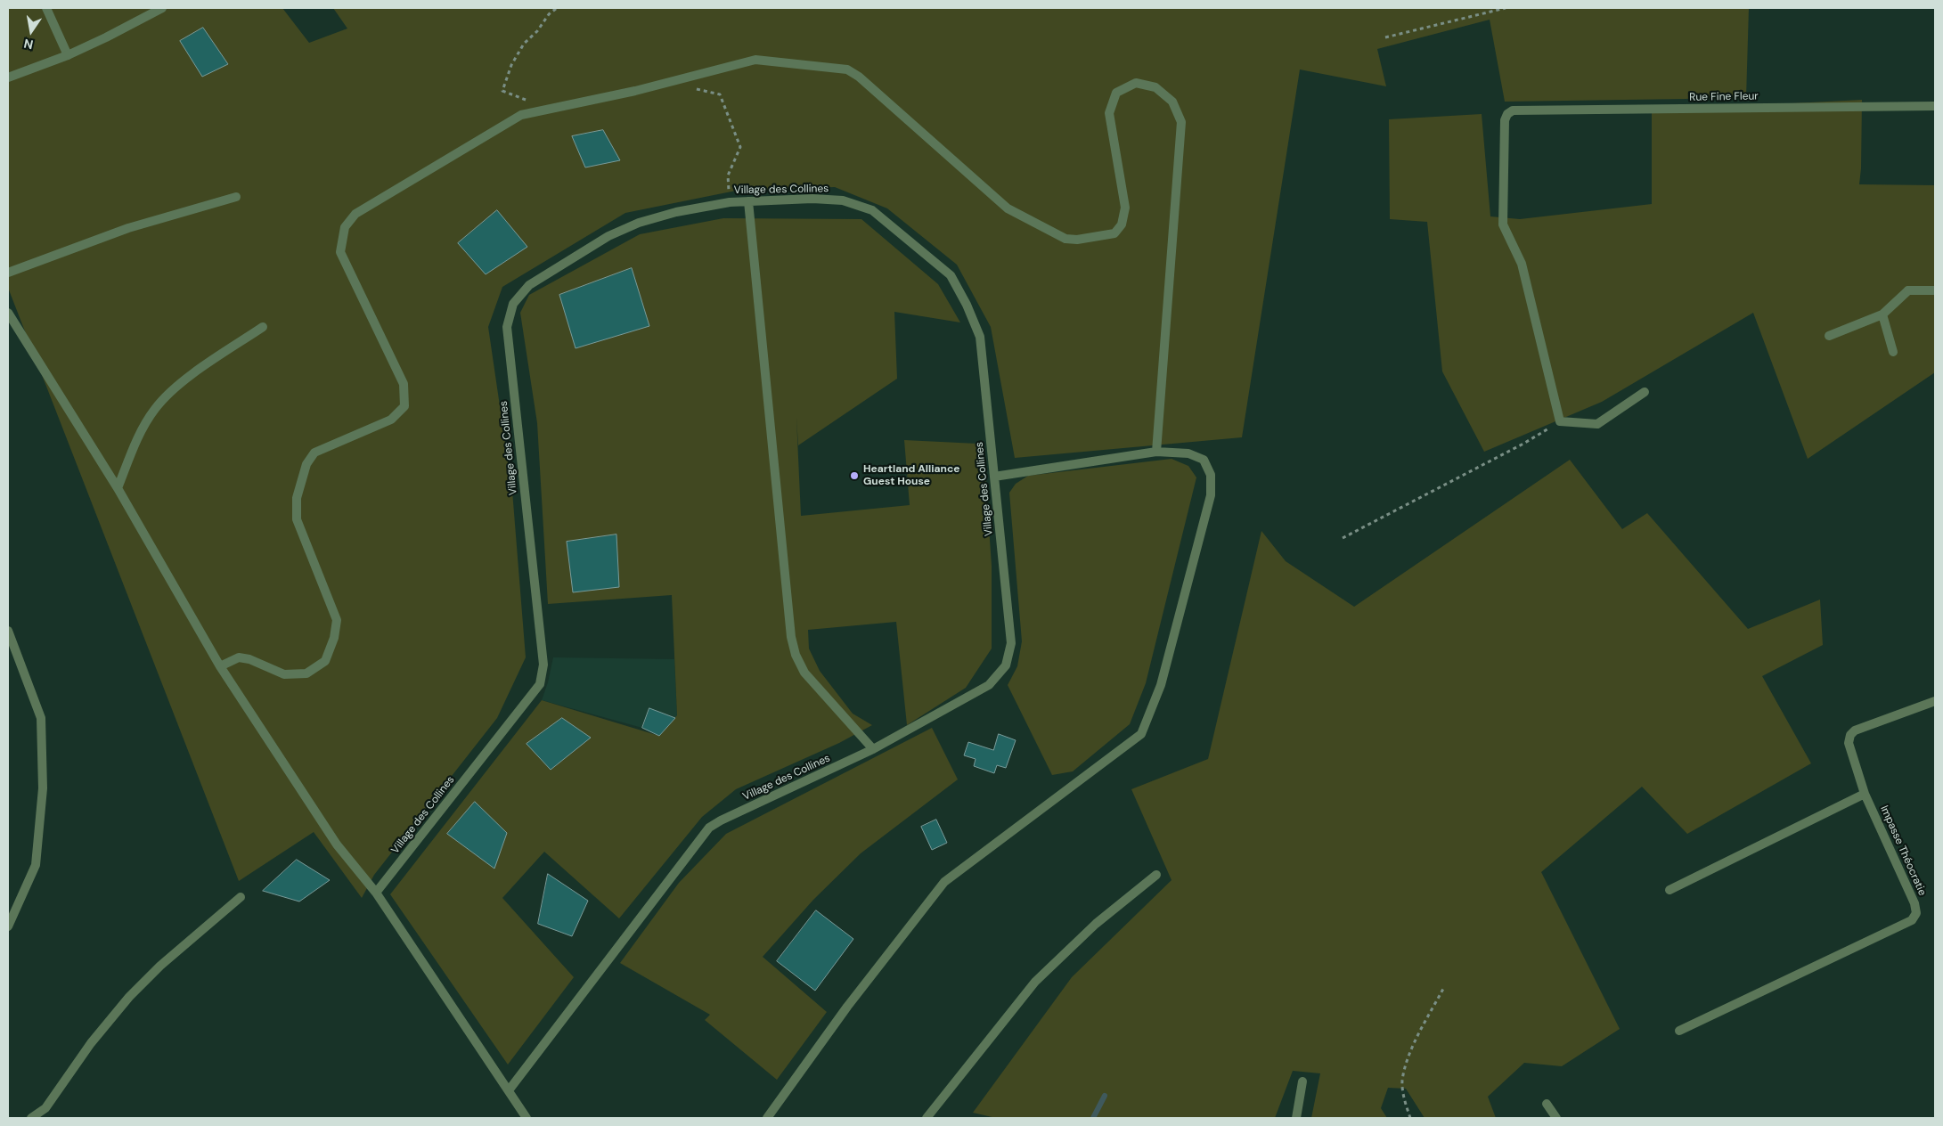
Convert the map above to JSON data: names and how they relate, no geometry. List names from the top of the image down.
{
  "streets": {
    "street": ["Rue Fine Fleur", "Village des Collines", "Impasse Théocratie"]
  },
  "places": ["Heartland Alliance Guest House"],
  "north": "bottom"
}
